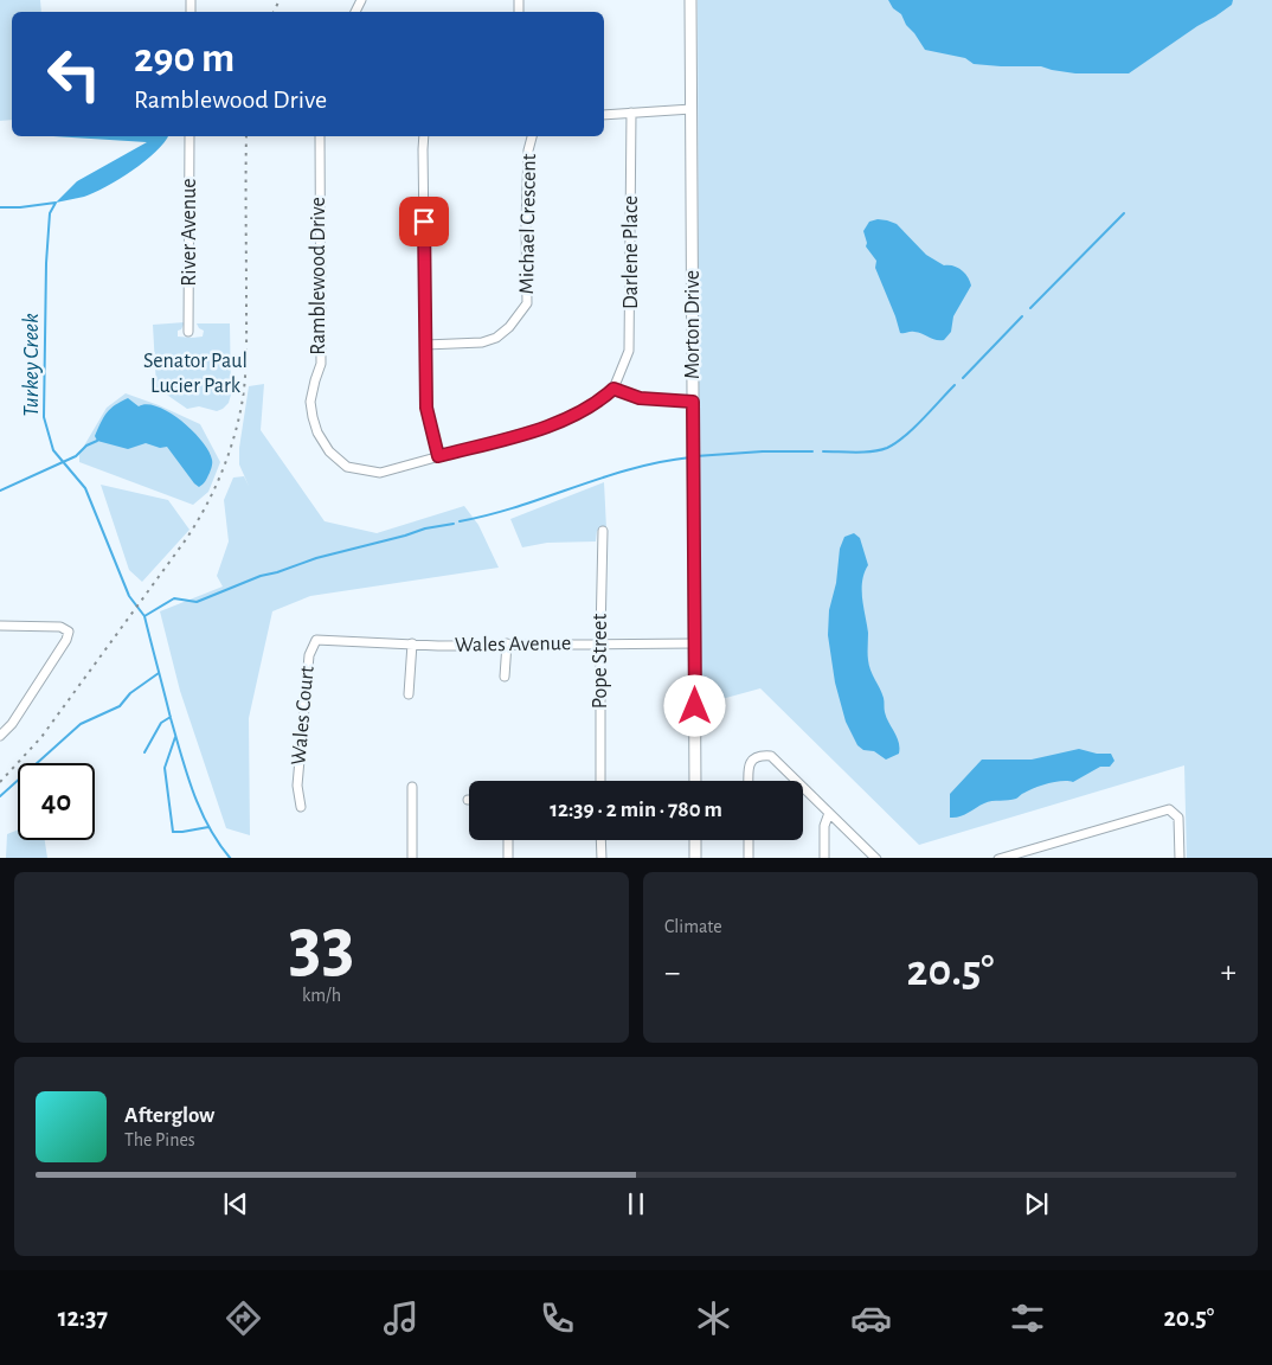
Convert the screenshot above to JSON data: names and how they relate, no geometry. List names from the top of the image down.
{
  "streets": {
    "street": [
      "Michael Crescent",
      "River Avenue",
      "Darlene Place",
      "Ramblewood Drive",
      "Morton Drive",
      "Wales Avenue",
      "Pope Street",
      "Wales Court"
    ]
  },
  "crossings": [
    ["Darlene Place", "Ramblewood Drive"],
    ["Morton Drive", "Wales Avenue"],
    ["Wales Avenue", "Pope Street"],
    ["Wales Avenue", "Wales Court"]
  ],
  "water": ["Turkey Creek"],
  "parks": ["Senator Paul Lucier Park"],
  "page": {
    "turn": ["290 m", "Ramblewood Drive"],
    "limit": "40",
    "trip": "12:39 · 2 min · 780 m",
    "tile": [
      ["33", "km/h"],
      "Climate"
    ],
    "heat": ["−", "20.5°", "+"],
    "song": ["Afterglow", "The Pines"],
    "tabs": ["12:37", "20.5°"]
  }
}
